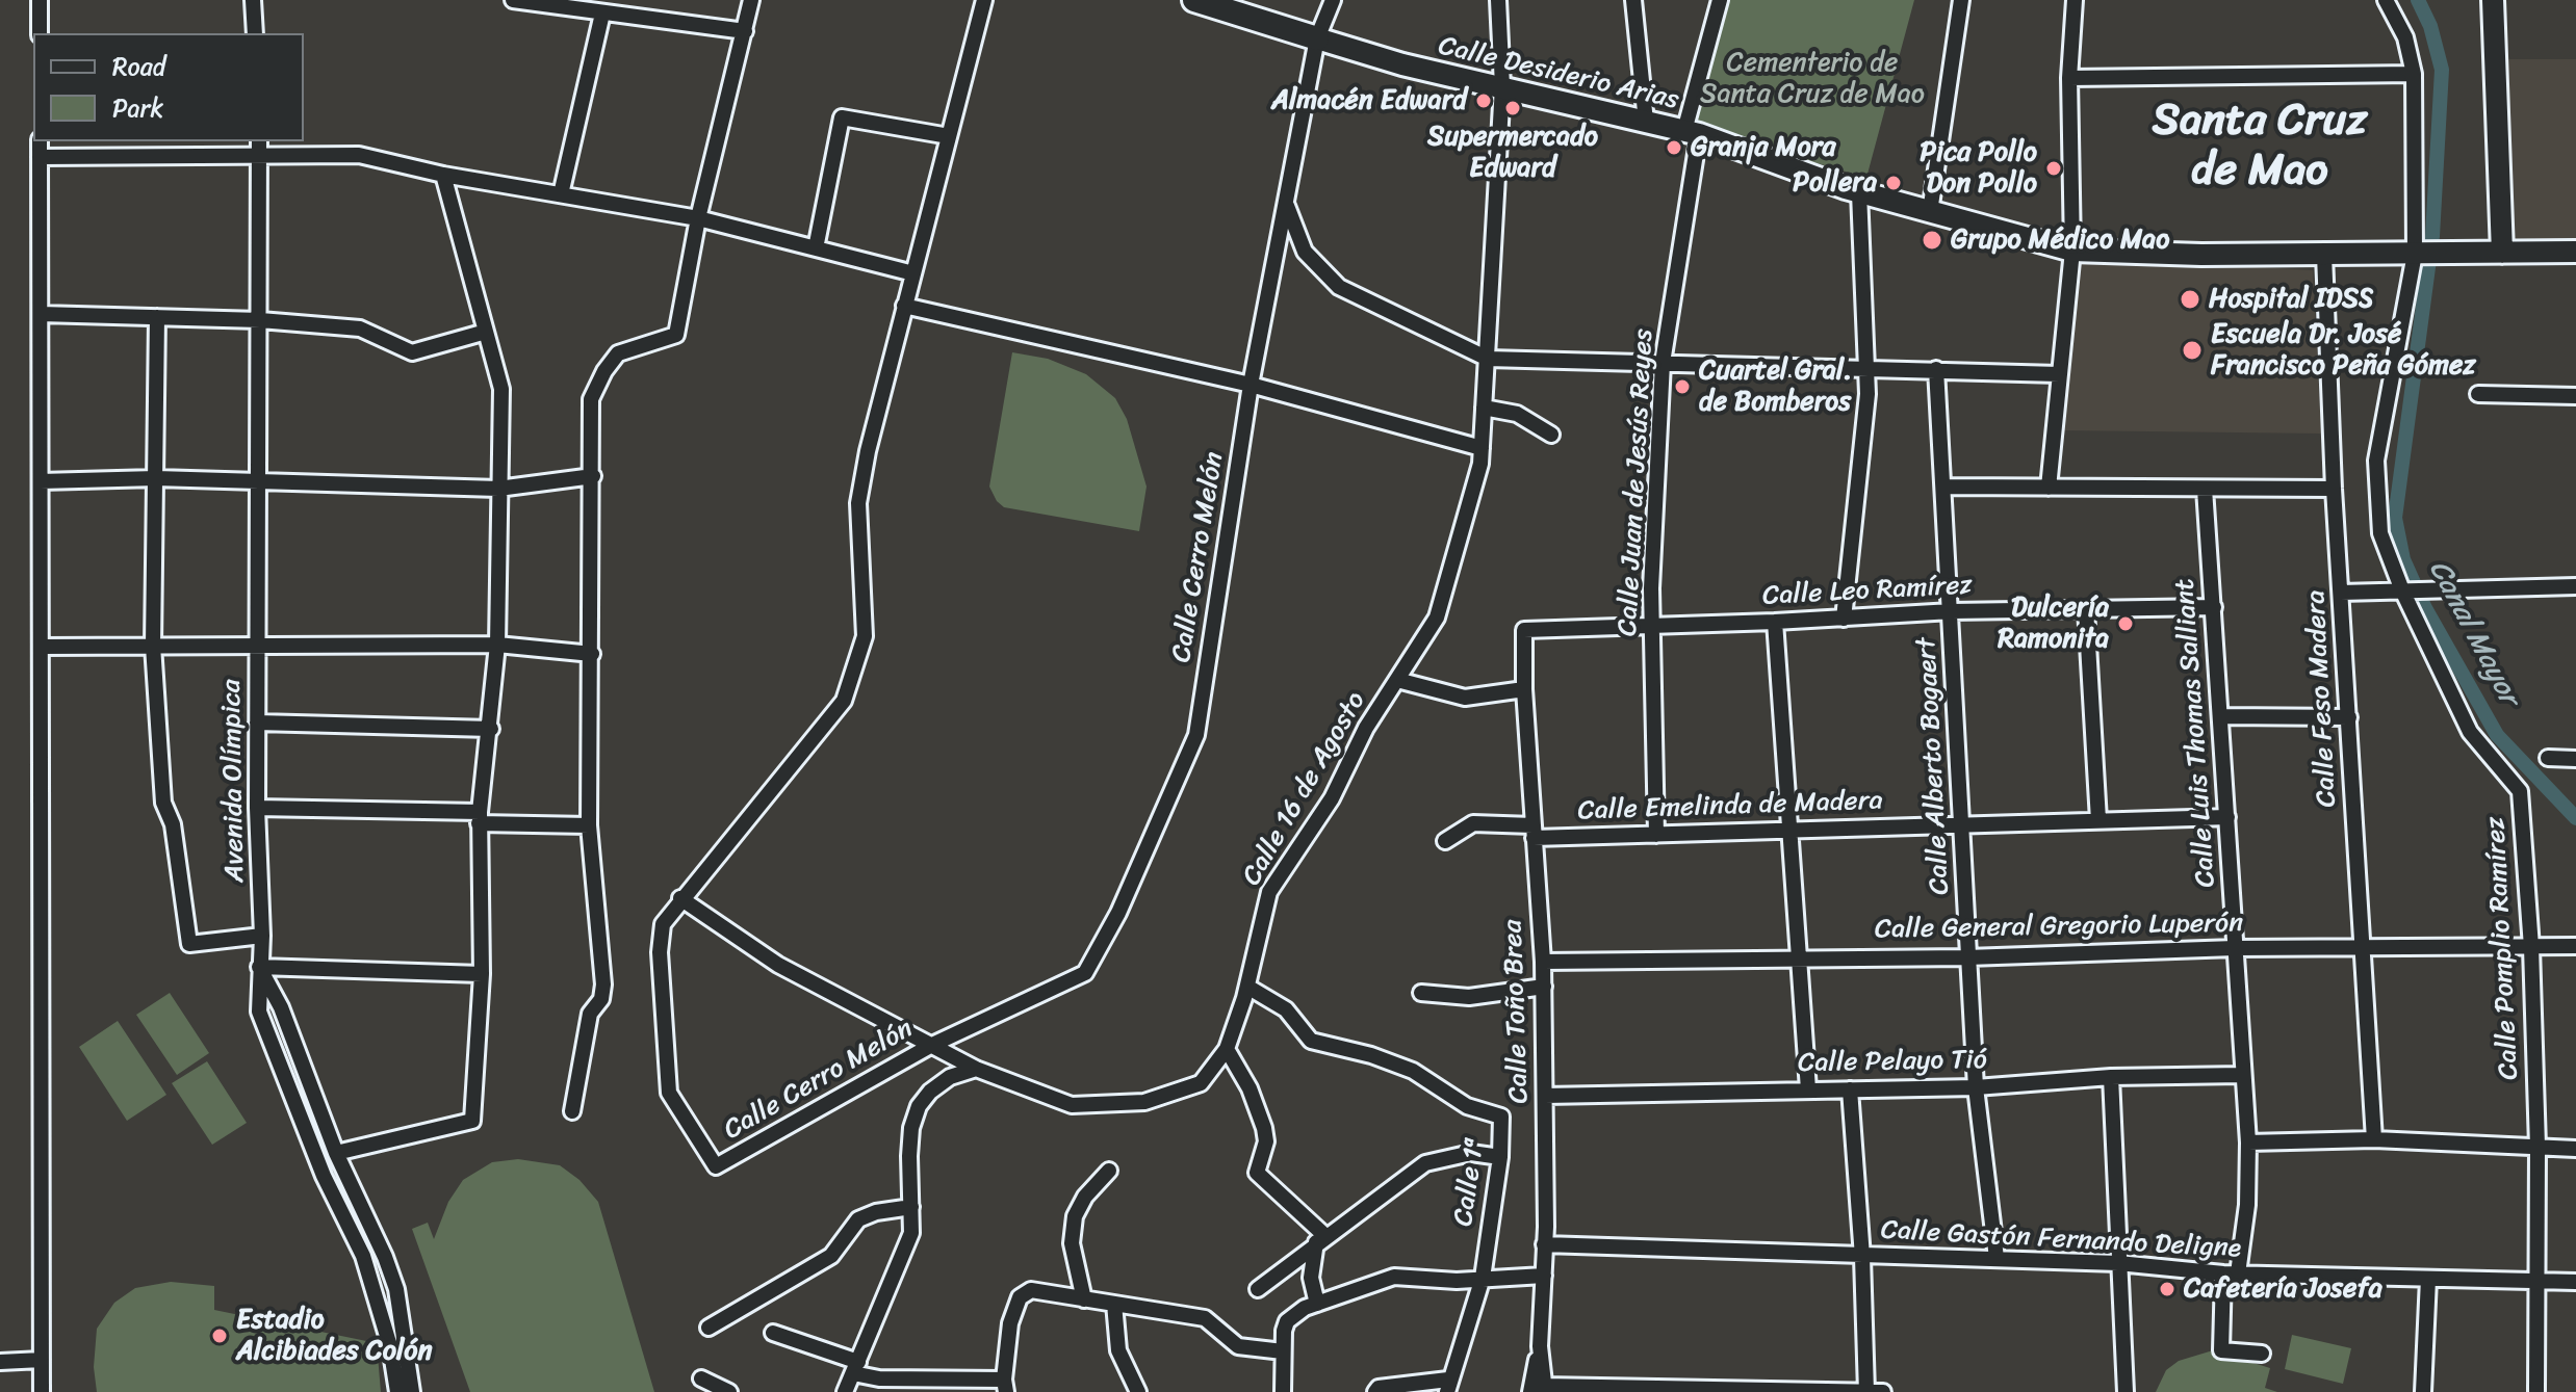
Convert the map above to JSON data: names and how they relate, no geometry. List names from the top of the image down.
{
  "streets": {
    "main road": ["Calle Desiderio Arias"],
    "street": [
      "Calle Juan de Jesús Reyes",
      "Calle Cerro Melón",
      "Calle Leo Ramírez",
      "Calle Feso Madera",
      "Calle Luis Thomas Salliant",
      "Calle Alberto Bogaert",
      "Avenida Olímpica",
      "Calle 16 de Agosto",
      "Calle Emelinda de Madera",
      "Calle General Gregorio Luperón",
      "Calle Pomplio Ramírez",
      "Calle Toño Brea",
      "Calle Pelayo Tió",
      "Calle 1ª",
      "Calle Gastón Fernando Deligne"
    ]
  },
  "crossings": [
    ["Calle Desiderio Arias", "Calle Juan de Jesús Reyes"],
    ["Calle Desiderio Arias", "Calle Cerro Melón"],
    ["Calle Desiderio Arias", "Calle Feso Madera"],
    ["Calle Desiderio Arias", "Calle 16 de Agosto"],
    ["Calle Desiderio Arias", "Calle Pomplio Ramírez"],
    ["Calle Juan de Jesús Reyes", "Calle Leo Ramírez"],
    ["Calle Juan de Jesús Reyes", "Calle Emelinda de Madera"],
    ["Calle Cerro Melón", "Calle 16 de Agosto"],
    ["Calle Leo Ramírez", "Calle Luis Thomas Salliant"],
    ["Calle Leo Ramírez", "Calle Alberto Bogaert"],
    ["Calle Leo Ramírez", "Calle Toño Brea"],
    ["Calle Feso Madera", "Calle General Gregorio Luperón"],
    ["Calle Luis Thomas Salliant", "Calle Emelinda de Madera"],
    ["Calle Luis Thomas Salliant", "Calle General Gregorio Luperón"],
    ["Calle Luis Thomas Salliant", "Calle Pelayo Tió"],
    ["Calle Luis Thomas Salliant", "Calle Gastón Fernando Deligne"],
    ["Calle Alberto Bogaert", "Calle Emelinda de Madera"],
    ["Calle Alberto Bogaert", "Calle General Gregorio Luperón"],
    ["Calle Alberto Bogaert", "Calle Pelayo Tió"],
    ["Calle Alberto Bogaert", "Calle Gastón Fernando Deligne"],
    ["Calle 16 de Agosto", "Calle 1ª"],
    ["Calle Emelinda de Madera", "Calle Toño Brea"],
    ["Calle General Gregorio Luperón", "Calle Pomplio Ramírez"],
    ["Calle General Gregorio Luperón", "Calle Toño Brea"],
    ["Calle Pomplio Ramírez", "Calle Gastón Fernando Deligne"],
    ["Calle Toño Brea", "Calle Pelayo Tió"],
    ["Calle Toño Brea", "Calle Gastón Fernando Deligne"]
  ],
  "districts": ["Santa Cruz de Mao"],
  "water": ["Canal Mayor"],
  "parks": ["Cementerio de Santa Cruz de Mao"],
  "places": [
    "Almacén Edward",
    "Supermercado Edward",
    "Granja Mora",
    "Pica Pollo Don Pollo",
    "Pollera",
    "Grupo Médico Mao",
    "Hospital IDSS",
    "Escuela Dr. José Francisco Peña Gómez",
    "Cuartel Gral. de Bomberos",
    "Dulcería Ramonita",
    "Cafetería Josefa",
    "Estadio Alcibiades Colón"
  ],
  "legend": ["Road", "Park"]
}
